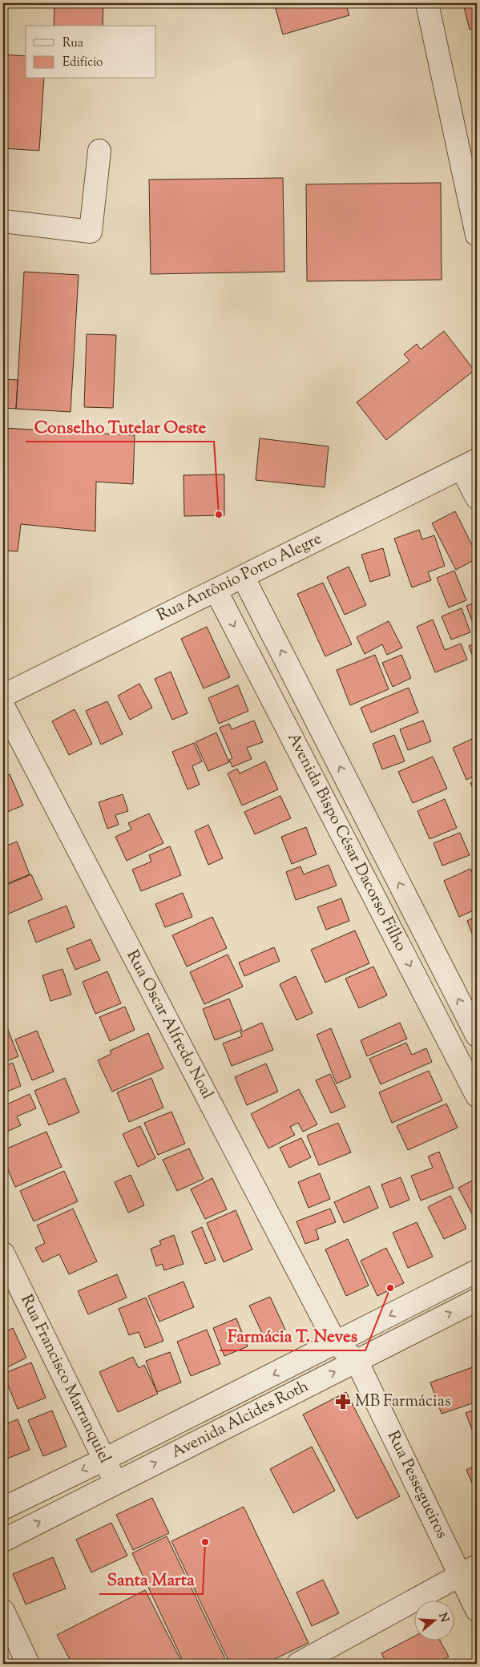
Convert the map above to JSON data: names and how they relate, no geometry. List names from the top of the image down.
{
  "streets": {
    "street": [
      "Rua Antônio Porto Alegre",
      "Avenida Bispo César Dacorso Filho",
      "Rua Oscar Alfredo Noal",
      "Rua Francisco Marranquiel",
      "Avenida Alcides Roth",
      "Rua Pessegueiros"
    ]
  },
  "crossings": [
    ["Rua Antônio Porto Alegre", "Avenida Bispo César Dacorso Filho"],
    ["Rua Oscar Alfredo Noal", "Avenida Alcides Roth"],
    ["Rua Francisco Marranquiel", "Avenida Alcides Roth"],
    ["Avenida Alcides Roth", "Rua Pessegueiros"]
  ],
  "places": {
    "other": ["Conselho Tutelar Oeste", "Farmácia T. Neves", "Santa Marta"],
    "pharmacy": ["MB Farmácias"]
  },
  "legend": ["Rua", "Edifício"],
  "north": "right"
}
